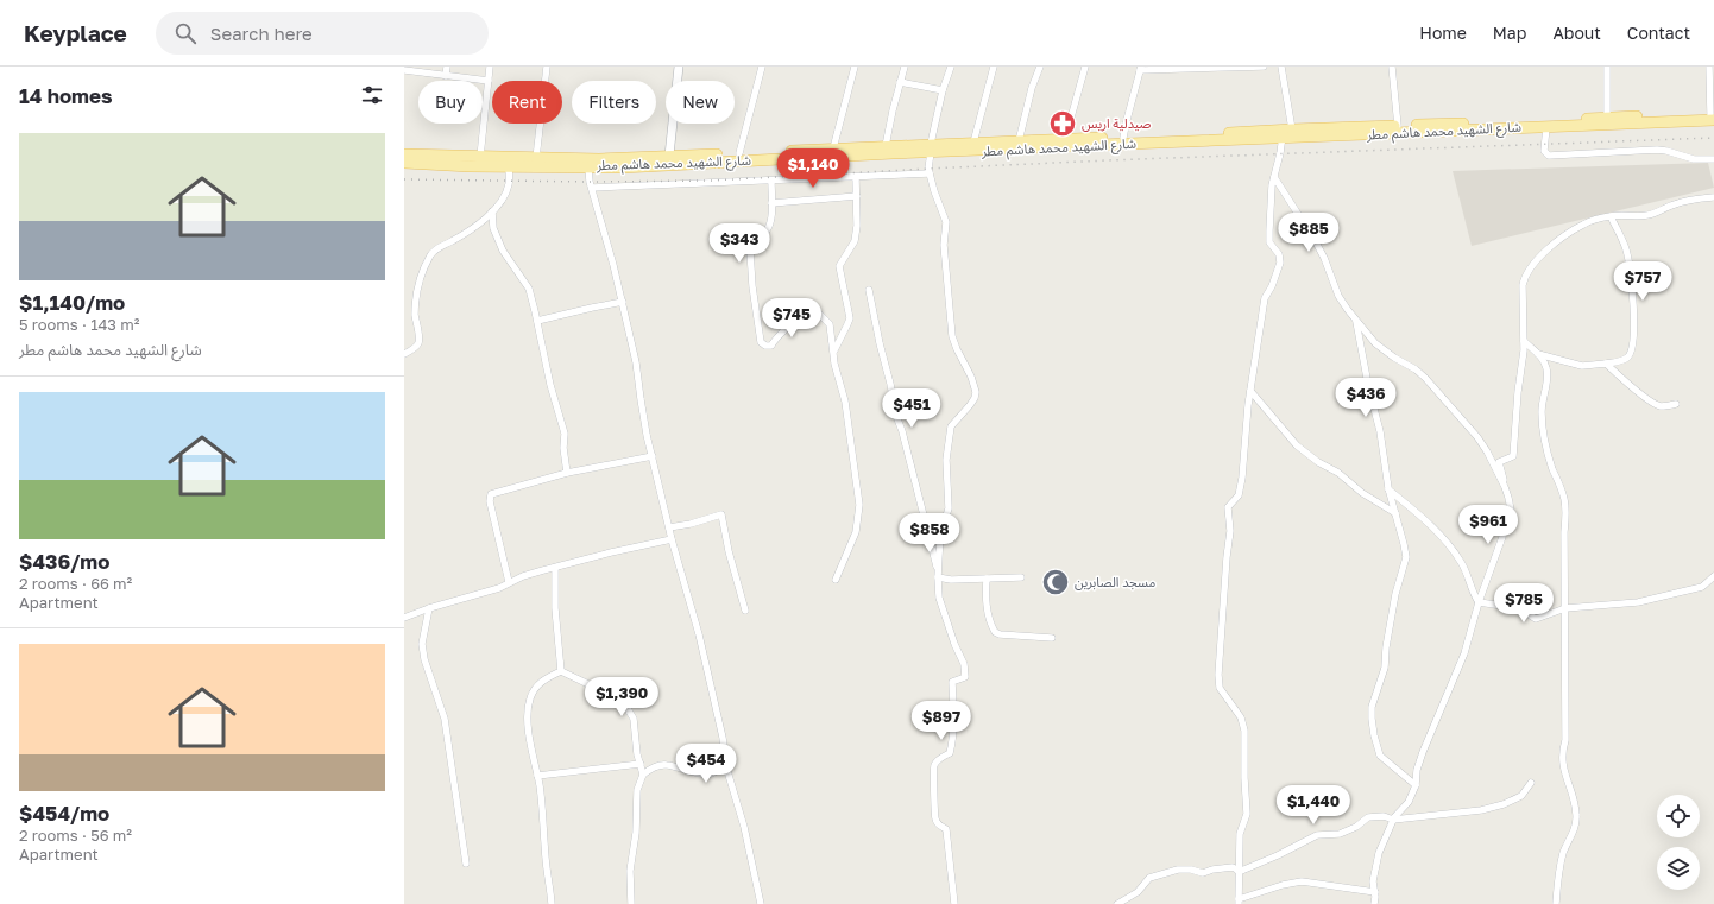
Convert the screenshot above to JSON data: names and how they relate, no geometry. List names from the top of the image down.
{
  "streets": {
    "main road": ["شارع الشهيد محمد هاشم مطر"]
  },
  "places": {
    "pharmacy": ["صيدلية اريس"],
    "mosque": ["مسجد الصابرين"]
  },
  "page": {
    "header": "Keyplace",
    "search": "Search here",
    "nav": [
      "Home",
      "Map",
      "About",
      "Contact"
    ],
    "heading": "14 homes",
    "chip": [
      "Buy",
      "Rent",
      "Filters",
      "New"
    ],
    "list": [
      {
        "name": "$1,140/mo",
        "note": "5 rooms · 143 m² · شارع الشهيد محمد هاشم مطر"
      },
      {
        "name": "$436/mo",
        "note": "2 rooms · 66 m² · Apartment"
      },
      {
        "name": "$454/mo",
        "note": "2 rooms · 56 m² · Apartment"
      }
    ],
    "price": [
      "$1,140",
      "$885",
      "$343",
      "$757",
      "$745",
      "$436",
      "$451",
      "$961",
      "$858",
      "$785",
      "$1,390",
      "$897",
      "$454",
      "$1,440"
    ]
  }
}
